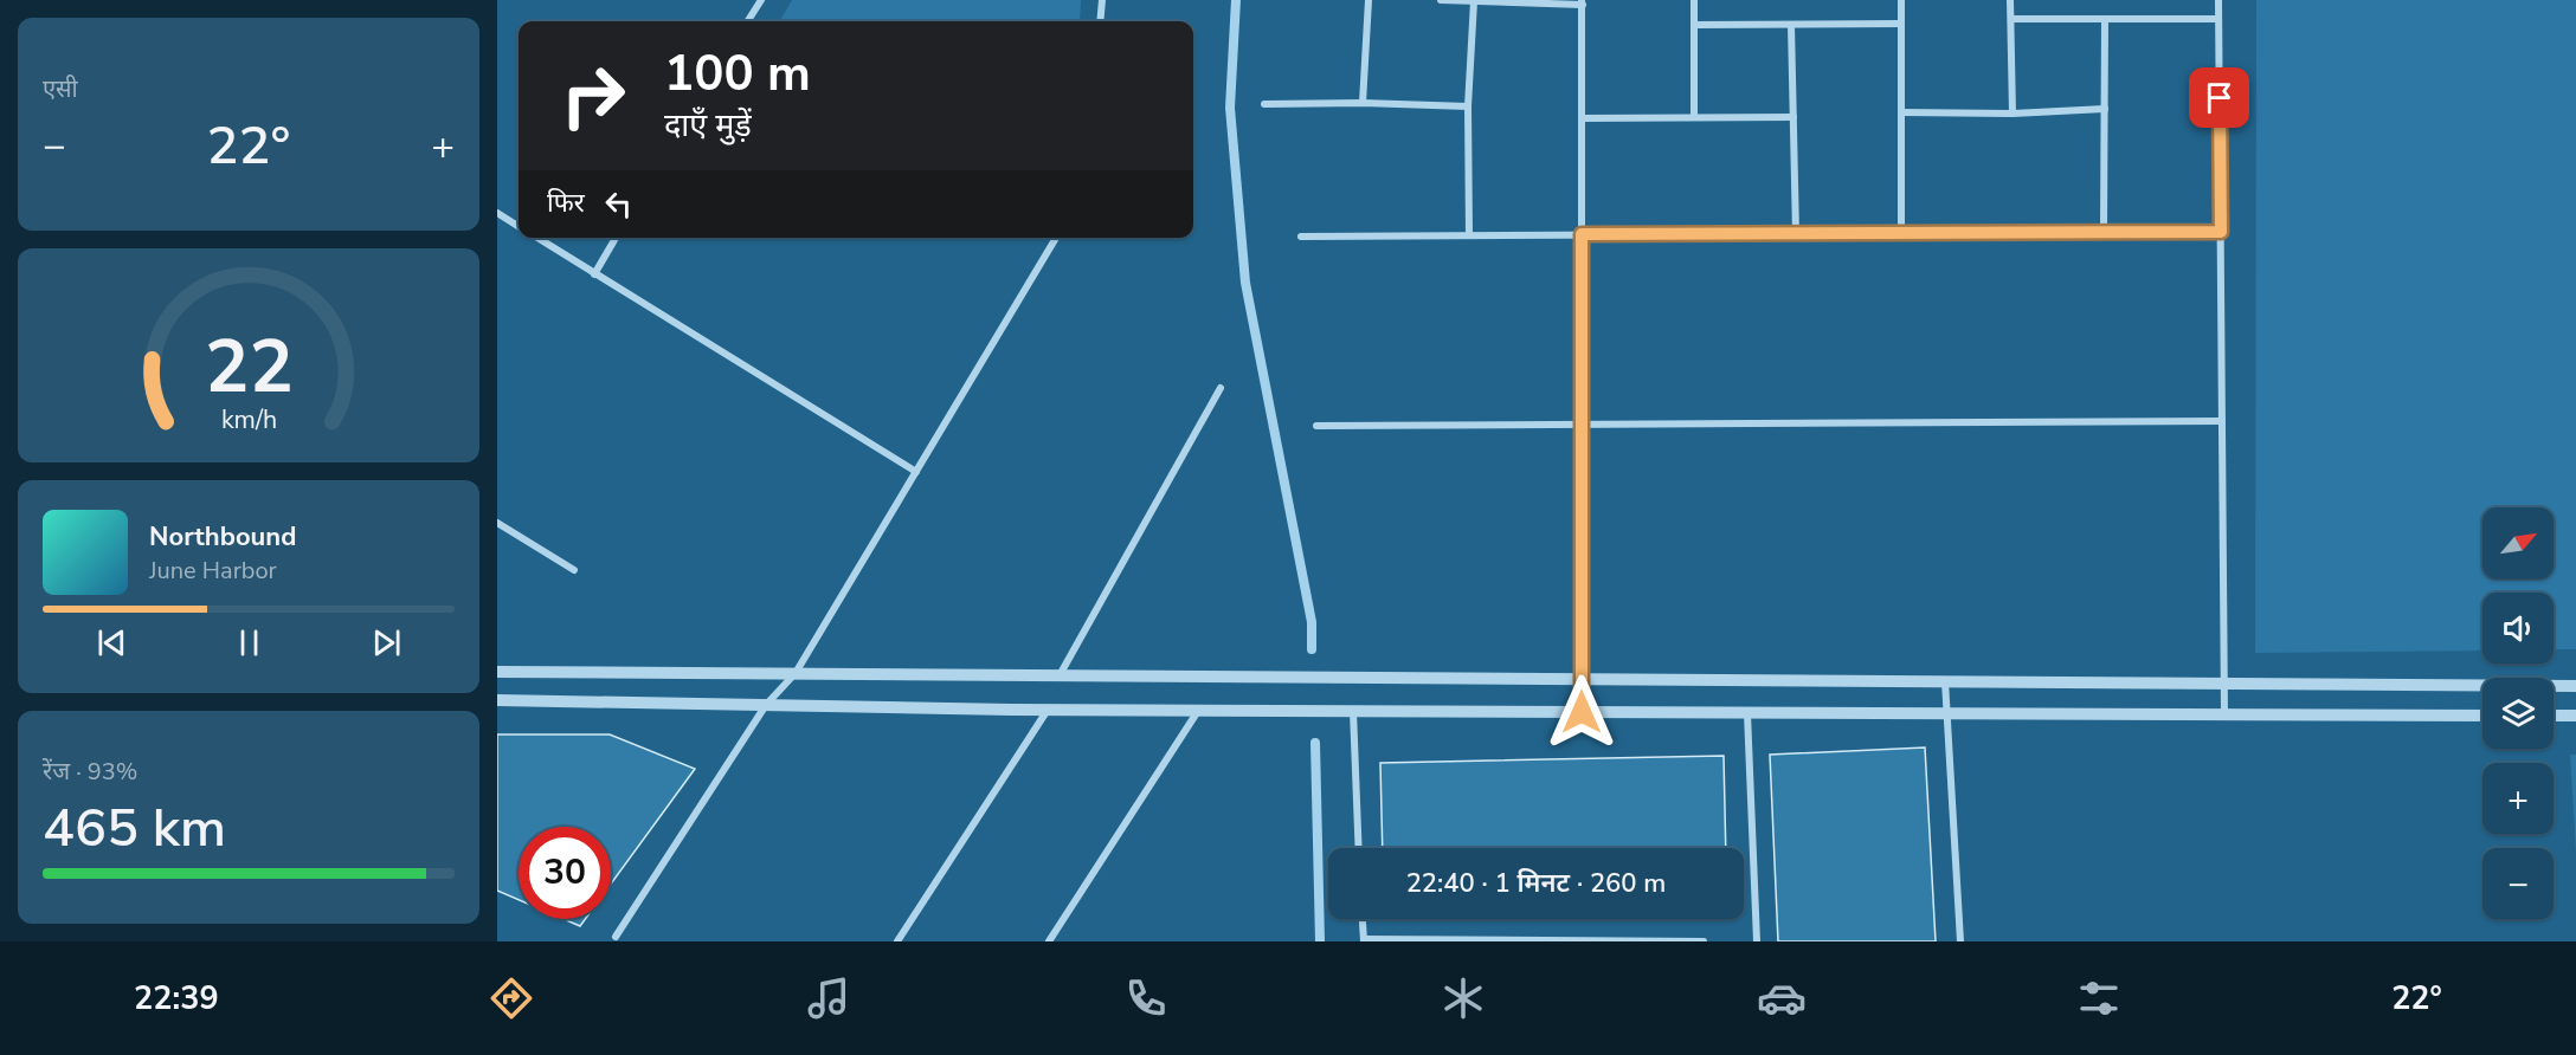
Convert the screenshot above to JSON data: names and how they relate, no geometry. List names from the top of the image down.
{
  "north": "top right",
  "page": {
    "tile": [
      "एसी",
      ["रेंज · 93%", "465 km"]
    ],
    "turn": ["100 m", "दाएँ मुड़ें"],
    "heat": ["−", "22°", "+"],
    "then": "फिर",
    "map_buttons": ["+", "−"],
    "song": ["Northbound", "June Harbor"],
    "limit": "30",
    "trip": "22:40 · 1 मिनट · 260 m",
    "tabs": ["22:39", "22°"],
    "gauge": ["22", "km/h"]
  }
}
